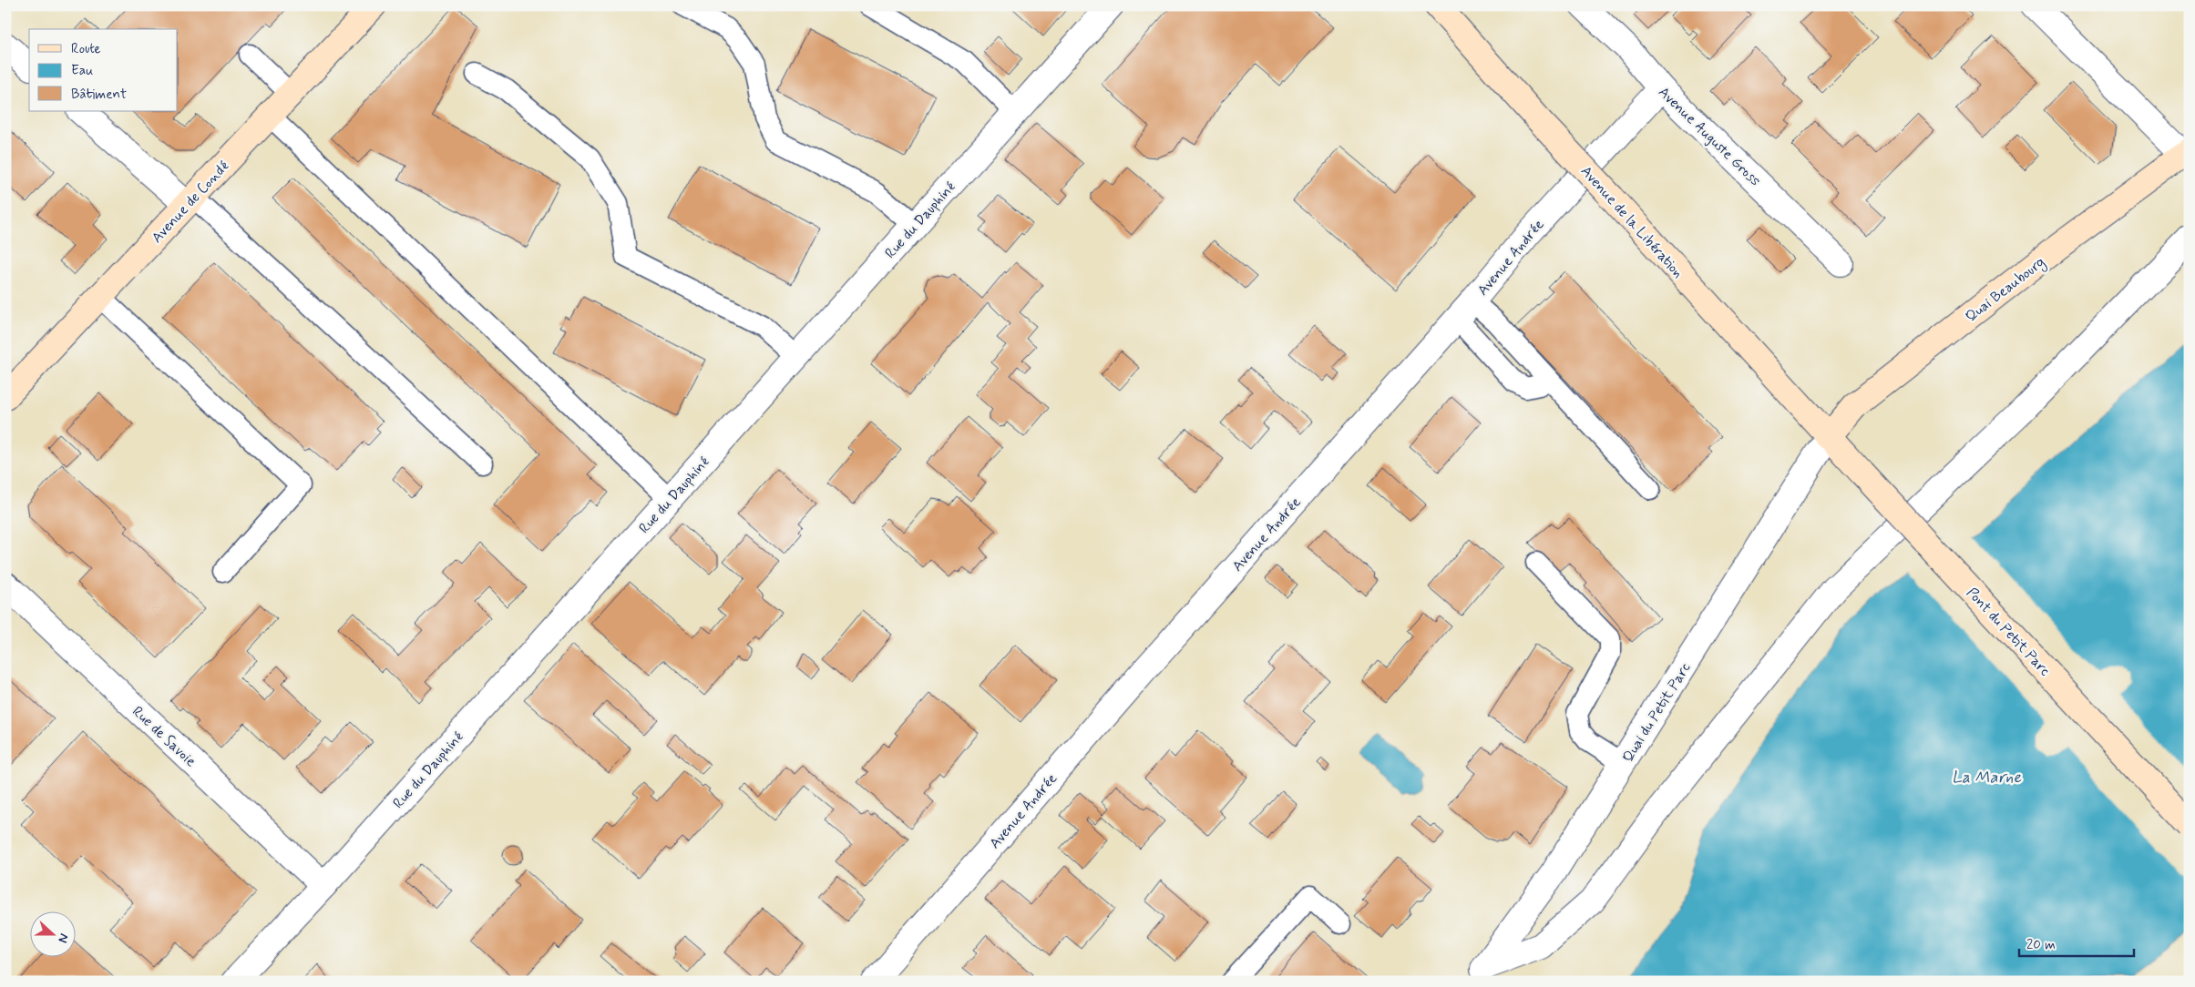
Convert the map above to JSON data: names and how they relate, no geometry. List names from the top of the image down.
{
  "streets": {
    "main road": [
      "Avenue de Condé",
      "Avenue de la Libération",
      "Quai Beaubourg",
      "Pont du Petit Parc"
    ],
    "street": [
      "Avenue Auguste Gross",
      "Rue du Dauphiné",
      "Avenue Andrée",
      "Quai du Petit Parc",
      "Rue de Savoie"
    ]
  },
  "crossings": [
    ["Avenue Auguste Gross", "Avenue Andrée"],
    ["Rue du Dauphiné", "Rue de Savoie"],
    ["Avenue de la Libération", "Quai Beaubourg"],
    ["Avenue de la Libération", "Pont du Petit Parc"],
    ["Avenue de la Libération", "Quai du Petit Parc"],
    ["Quai Beaubourg", "Pont du Petit Parc"],
    ["Quai Beaubourg", "Quai du Petit Parc"],
    ["Pont du Petit Parc", "Quai du Petit Parc"]
  ],
  "water": ["La Marne"],
  "legend": ["Route", "Eau", "Bâtiment"],
  "scale_bar": "20 m",
  "north": "right"
}
